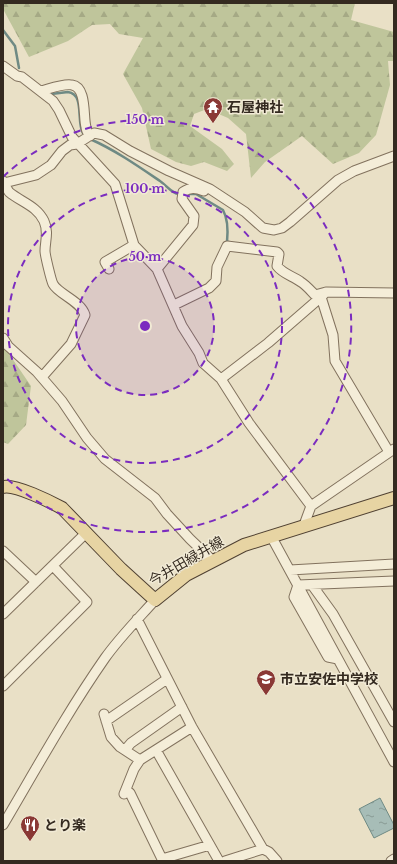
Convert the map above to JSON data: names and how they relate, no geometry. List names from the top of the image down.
{
  "streets": {
    "main road": ["今井田緑井線"]
  },
  "places": {
    "temple": ["石屋神社"],
    "school or university": ["市立安佐中学校"],
    "restaurant": ["とり楽"]
  },
  "rings": ["150 m", "100 m", "50 m"]
}
